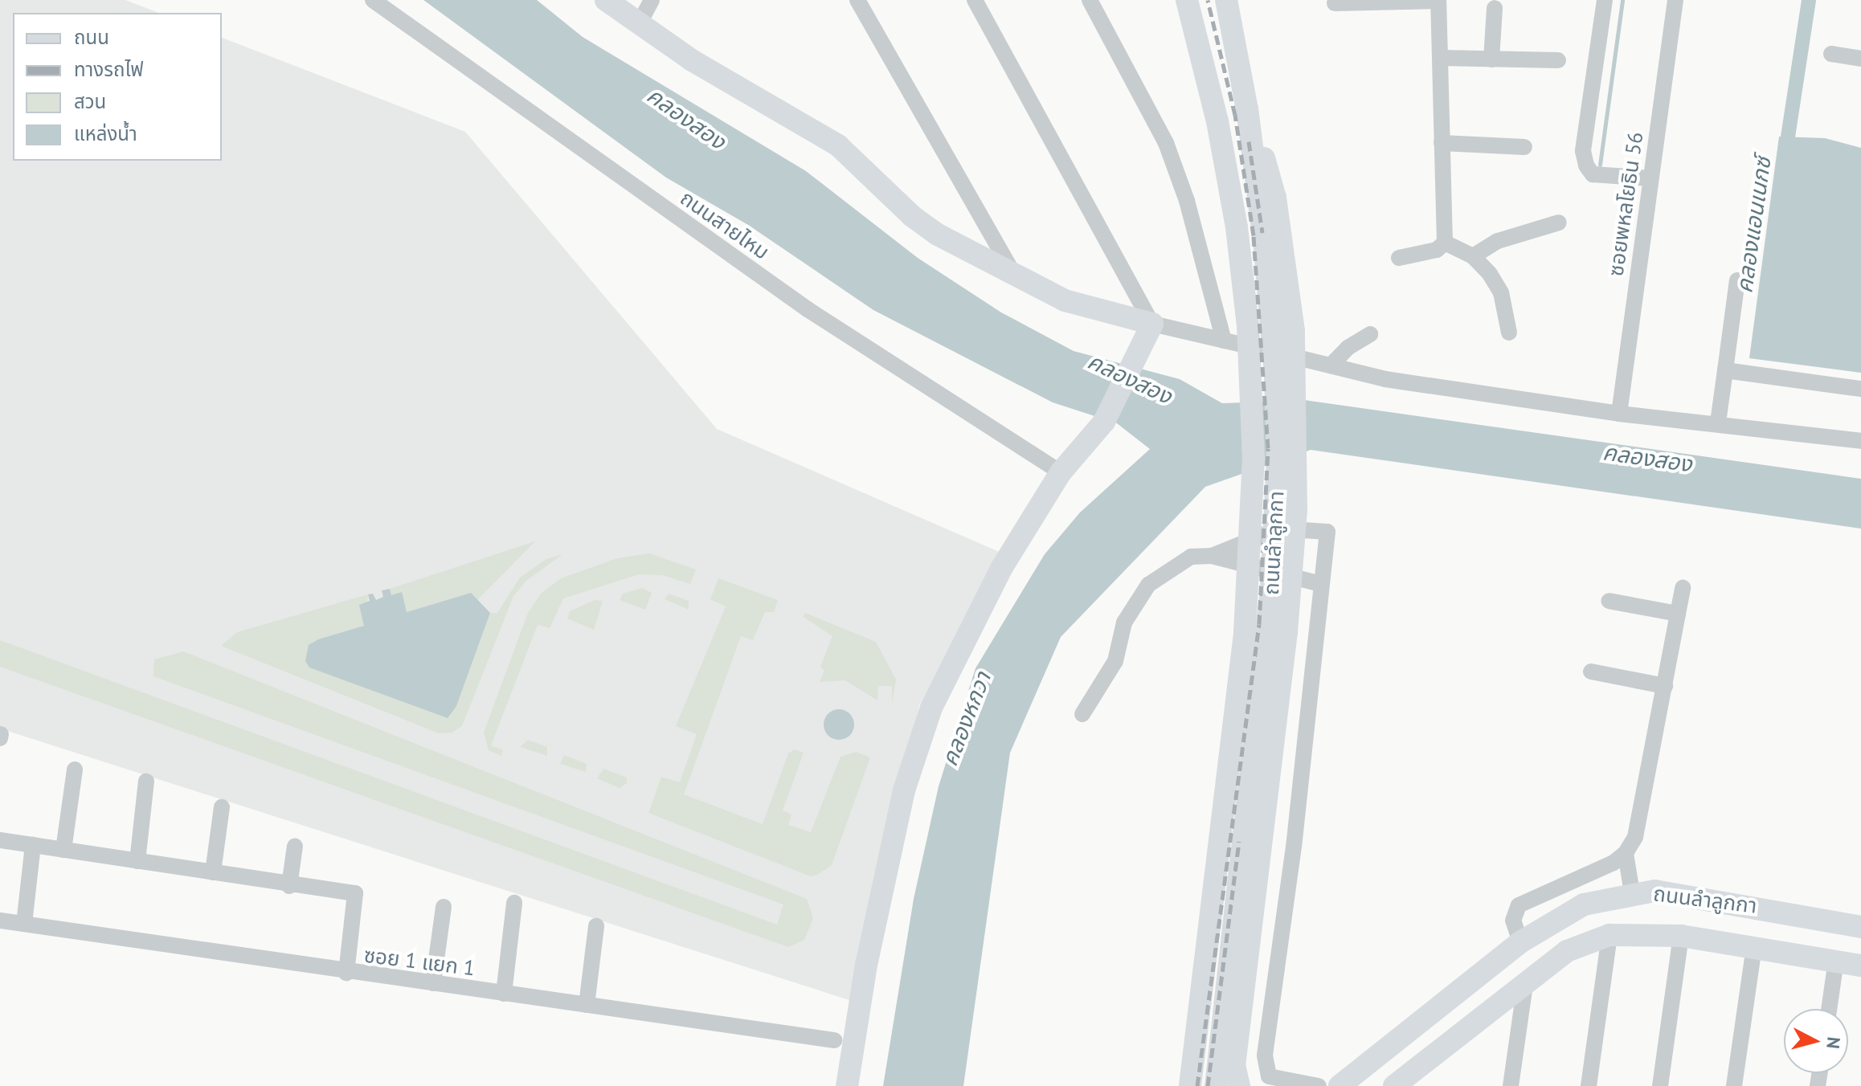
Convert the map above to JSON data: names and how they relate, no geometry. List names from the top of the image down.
{
  "streets": {
    "main road": ["ถนนลำลูกกา"],
    "street": ["ซอยพหลโยธิน 56", "ถนนสายไหม", "ซอย 1 แยก 1"]
  },
  "water": ["คลองสอง", "คลองแอนเนกซ์", "คลองหกวา"],
  "legend": [
    "ถนน",
    "ทางรถไฟ",
    "สวน",
    "แหล่งน้ำ"
  ],
  "north": "right"
}
